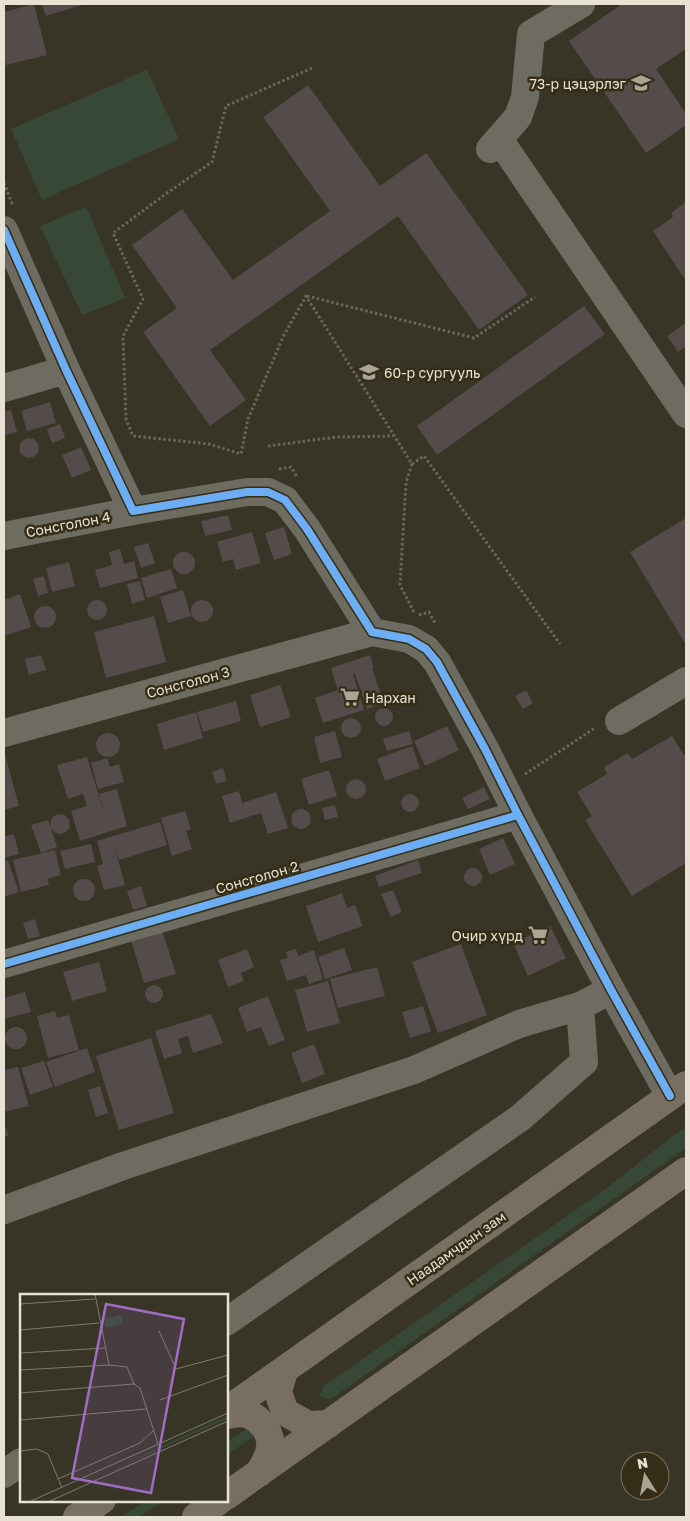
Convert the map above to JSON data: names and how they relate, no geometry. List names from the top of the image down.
{
  "streets": {
    "highway": ["Наадамчдын зам"],
    "street": ["Сонсголон 4", "Сонсголон 3", "Сонсголон 2"]
  },
  "crossings": [
    ["Сонсголон 4", "Сонсголон 3"]
  ],
  "places": {
    "school or university": ["73-р цэцэрлэг", "60-р сургууль"],
    "supermarket": ["Нархан", "Очир хүрд"]
  },
  "north": "top"
}
